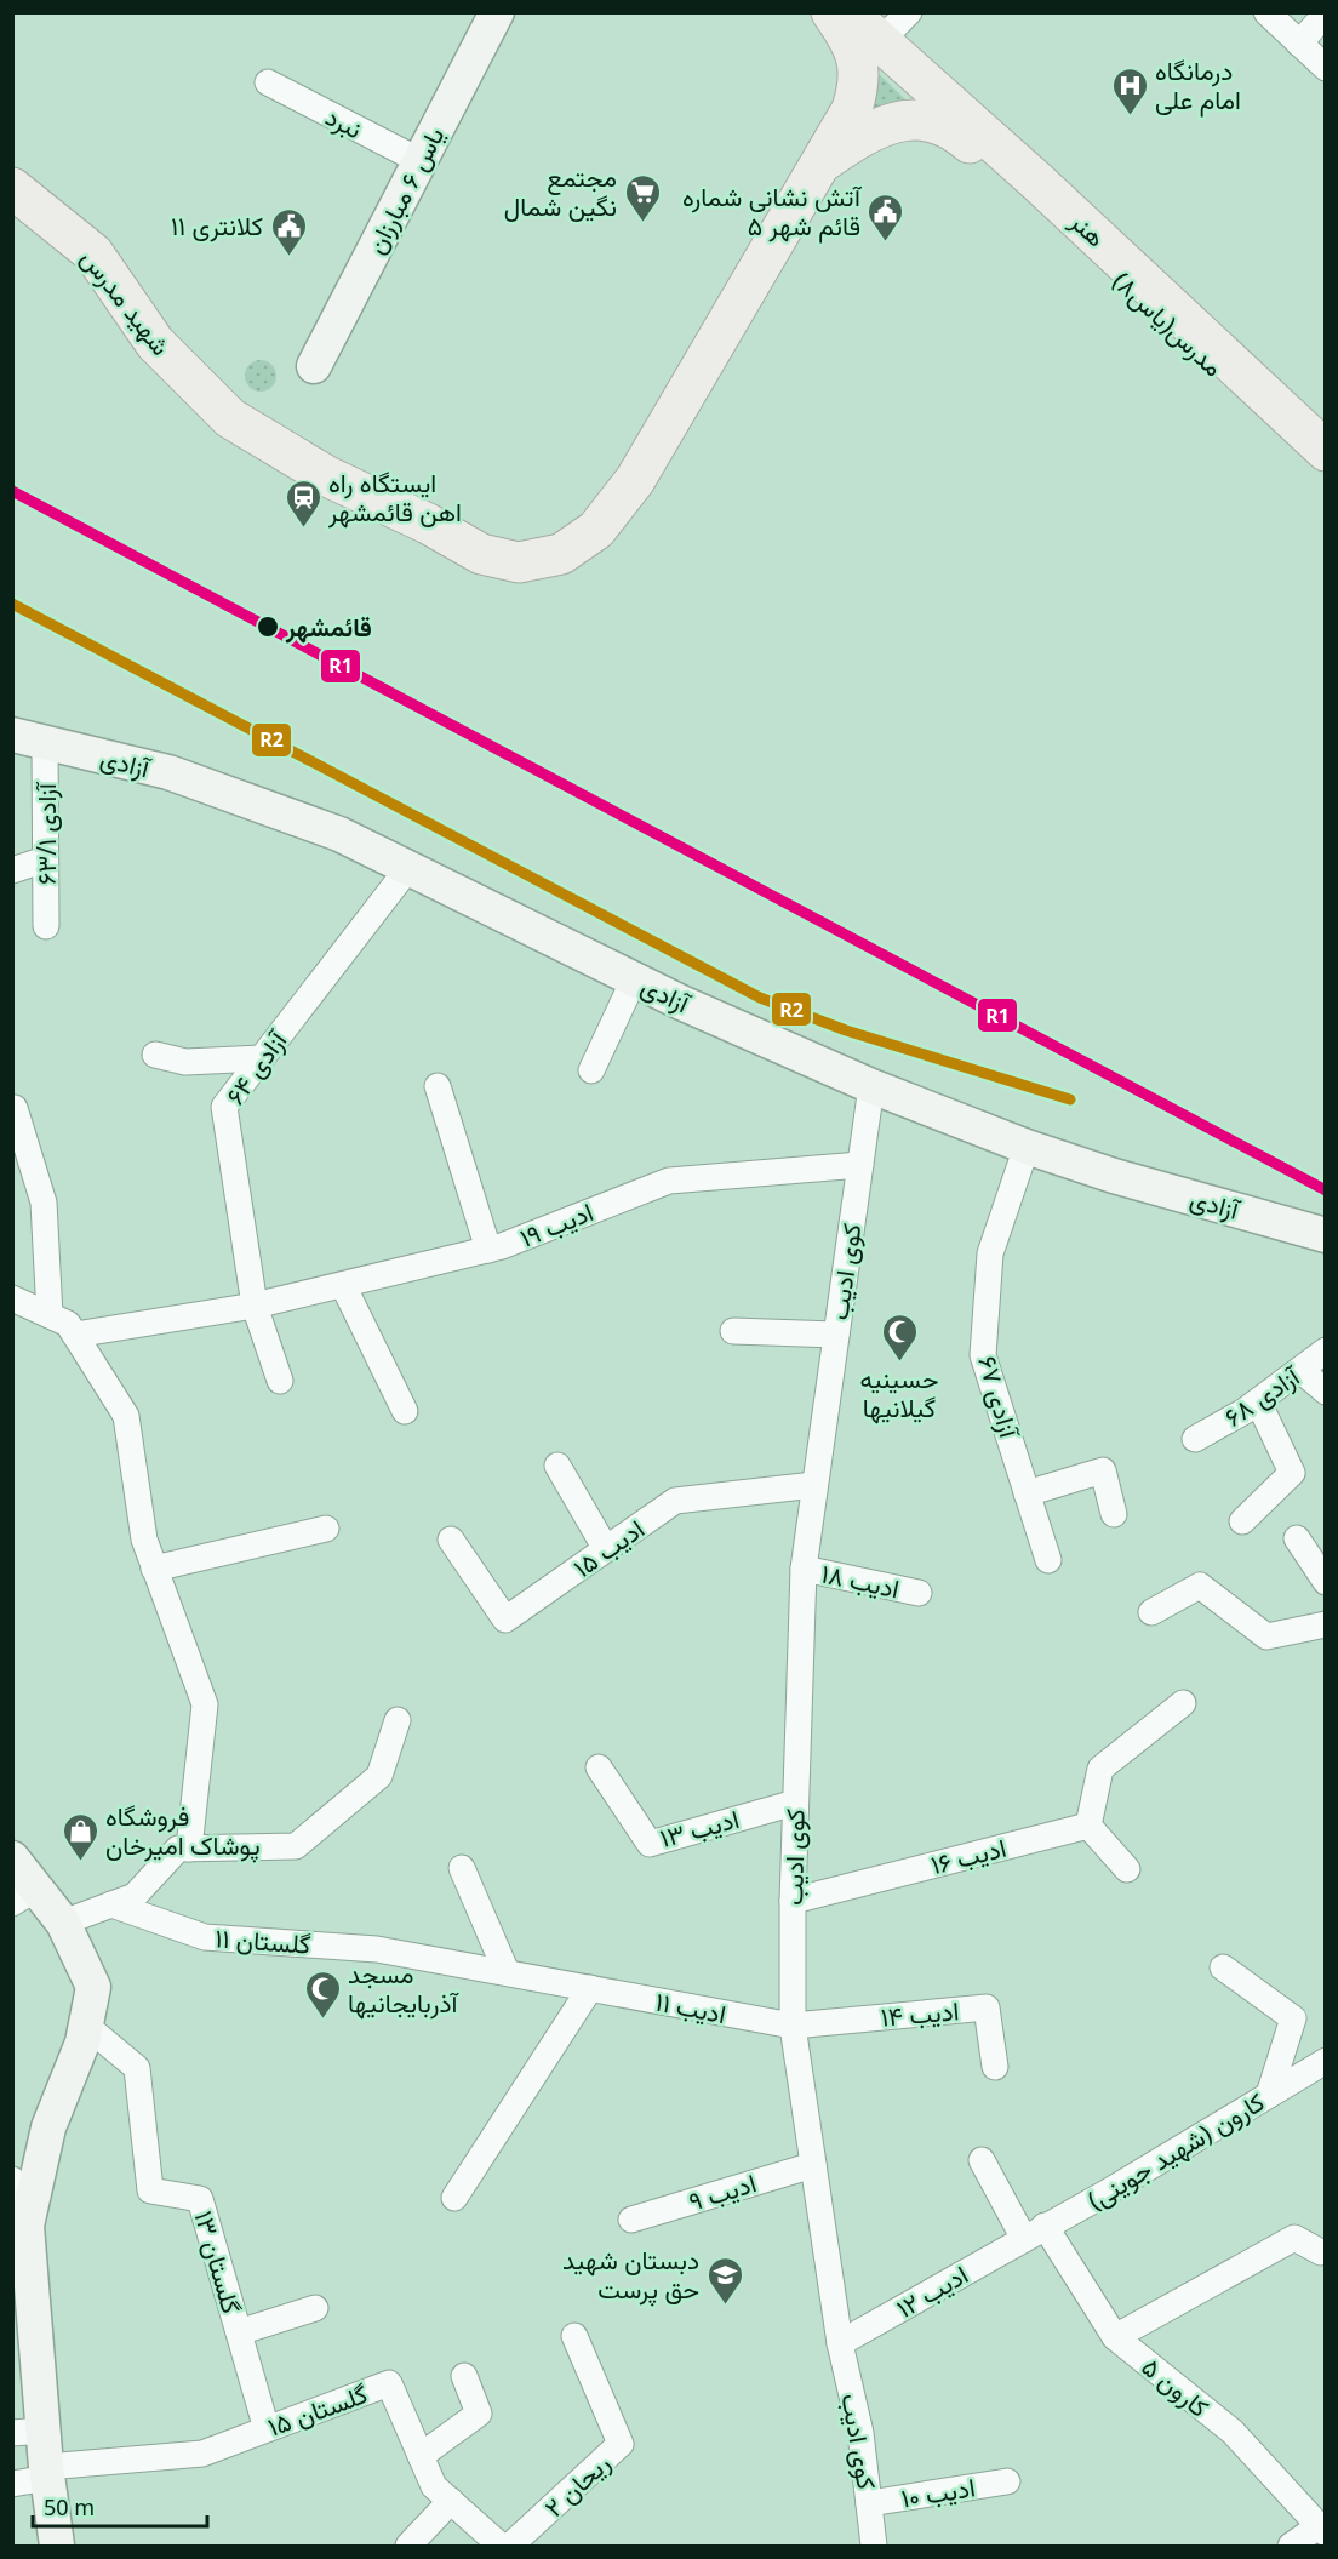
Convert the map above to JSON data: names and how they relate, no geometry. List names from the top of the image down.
{
  "streets": {
    "main road": [
      "یاس ۶ مبارزان",
      "هنر",
      "شهید مدرس",
      "مدرس(یاس۸)",
      "آزادی"
    ],
    "street": [
      "نبرد",
      "آزادی ۶۳/۱",
      "آزادی ۶۴",
      "ادیب ۱۹",
      "کوی ادیب",
      "آزادی ۶۷",
      "آزادی ۶۸",
      "ادیب ۱۵",
      "ادیب ۱۸",
      "ادیب ۱۳",
      "ادیب ۱۶",
      "گلستان ۱۱",
      "ادیب ۱۱",
      "ادیب ۱۴",
      "کارون (شهید جوینی)",
      "ادیب ۹",
      "گلستان ۱۳",
      "ادیب ۱۲",
      "کارون ۵",
      "گلستان ۱۵",
      "ریحان ۲",
      "ادیب ۱۰"
    ]
  },
  "crossings": [
    ["نبرد", "یاس ۶ مبارزان"],
    ["شهید مدرس", "مدرس(یاس۸)"],
    ["آزادی", "آزادی ۶۳/۱"],
    ["آزادی", "آزادی ۶۴"],
    ["آزادی", "کوی ادیب"],
    ["آزادی", "آزادی ۶۷"],
    ["آزادی ۶۴", "ادیب ۱۹"],
    ["ادیب ۱۹", "کوی ادیب"],
    ["کوی ادیب", "ادیب ۱۵"],
    ["کوی ادیب", "ادیب ۱۸"],
    ["کوی ادیب", "ادیب ۱۳"],
    ["کوی ادیب", "ادیب ۱۶"],
    ["کوی ادیب", "ادیب ۱۱"],
    ["کوی ادیب", "ادیب ۱۴"],
    ["کوی ادیب", "ادیب ۹"],
    ["کوی ادیب", "ادیب ۱۲"],
    ["کوی ادیب", "ادیب ۱۰"],
    ["گلستان ۱۱", "ادیب ۱۱"],
    ["ادیب ۱۱", "ادیب ۱۴"],
    ["کارون (شهید جوینی)", "ادیب ۱۲"],
    ["کارون (شهید جوینی)", "کارون ۵"],
    ["گلستان ۱۳", "گلستان ۱۵"],
    ["ادیب ۱۲", "کارون ۵"]
  ],
  "places": {
    "hospital": ["درمانگاه امام علی"],
    "supermarket": ["مجتمع نگین شمال"],
    "public building": ["آتش نشانی شماره ۵ قائم شهر", "کلانتری ۱۱"],
    "station": ["ایستگاه راه اهن قائمشهر"],
    "other": ["قائمشهر"],
    "mosque": ["حسینیه گیلانیها", "مسجد آذربایجانیها"],
    "shop": ["فروشگاه پوشاک امیرخان"],
    "school or university": ["دبستان شهید حق پرست"]
  },
  "lines": ["transit line R1", "transit line R2"],
  "scale_bar": "50 m"
}
